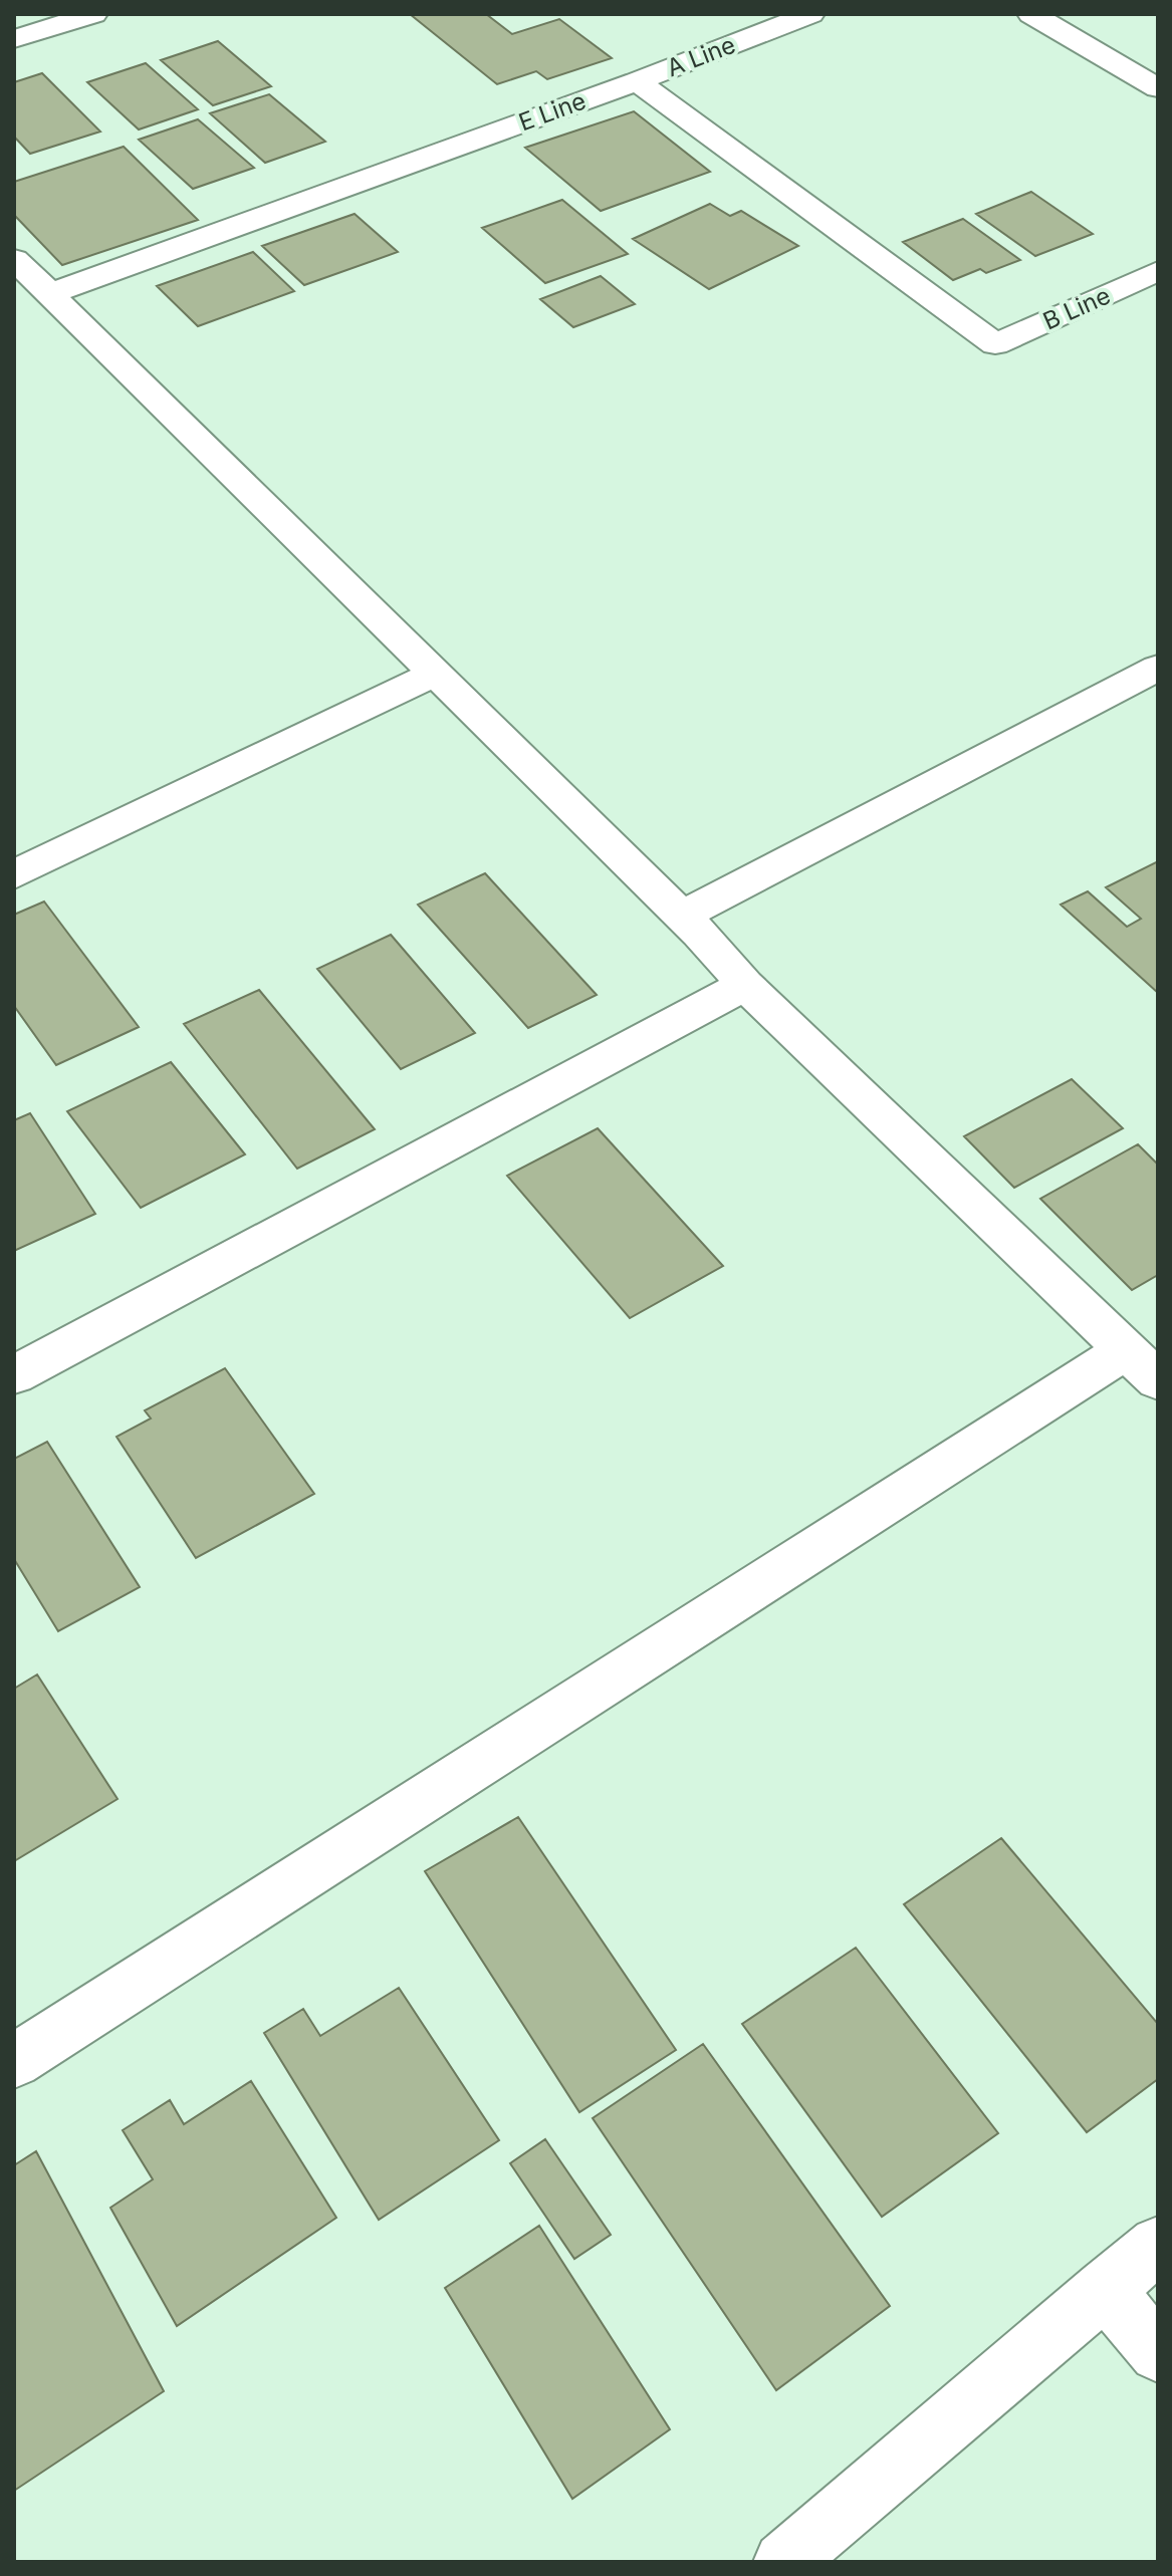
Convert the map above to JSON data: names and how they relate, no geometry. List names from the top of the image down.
{
  "streets": {
    "street": ["A Line", "E Line", "B Line"]
  },
  "crossings": [
    ["A Line", "E Line"],
    ["A Line", "B Line"],
    ["E Line", "B Line"]
  ]
}
